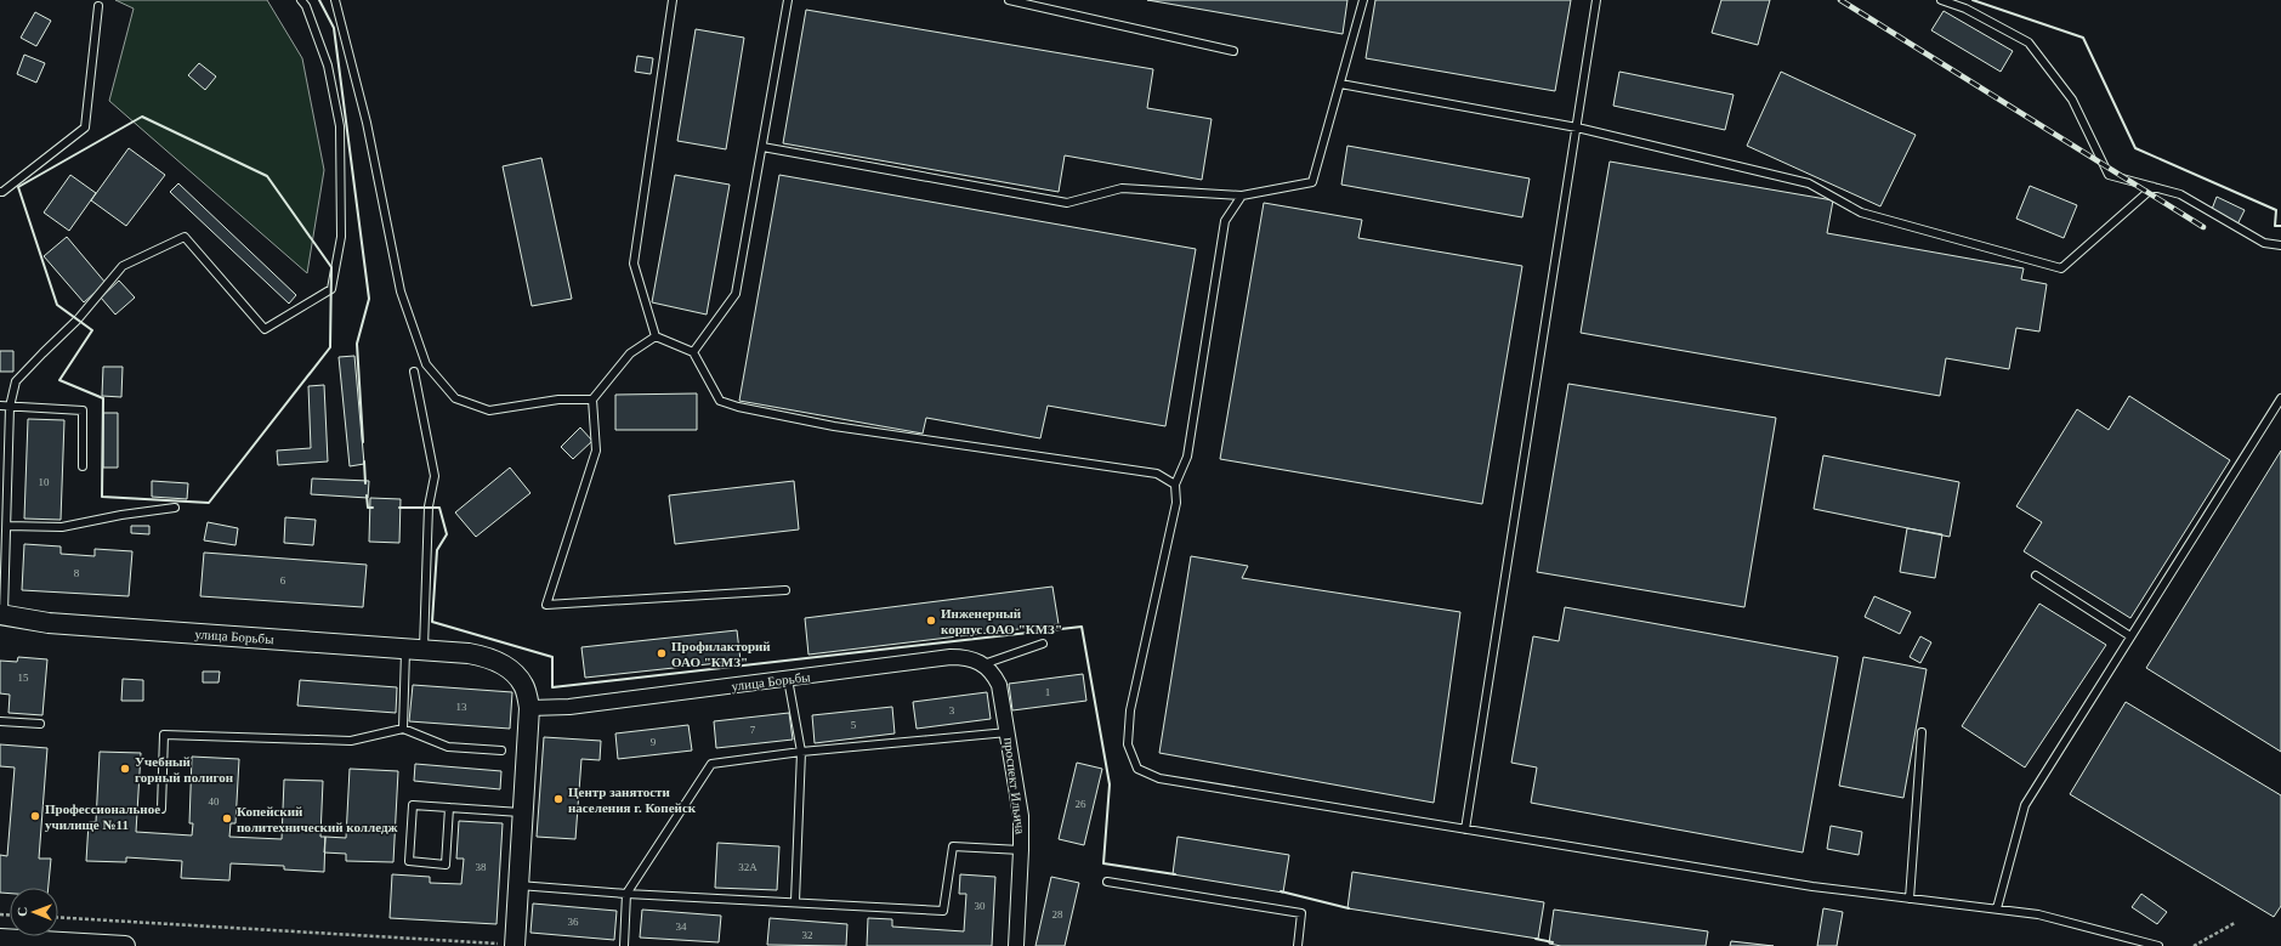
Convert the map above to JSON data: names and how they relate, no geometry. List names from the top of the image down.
{
  "streets": {
    "street": ["улица Борьбы", "проспект Ильича"]
  },
  "crossings": [
    ["улица Борьбы", "проспект Ильича"]
  ],
  "places": [
    "Инженерный корпус ОАО \"КМЗ\"",
    "Профилакторий ОАО \"КМЗ\"",
    "Учебный горный полигон",
    "Центр занятости населения г. Копейск",
    "Профессиональное училище №11",
    "Копейский политехнический колледж"
  ],
  "house_numbers": [
    "10",
    "8",
    "6",
    "15",
    "1",
    "13",
    "3",
    "5",
    "7",
    "9",
    "40",
    "26",
    "38",
    "32А",
    "30",
    "28",
    "36",
    "34",
    "32"
  ],
  "north": "left"
}
